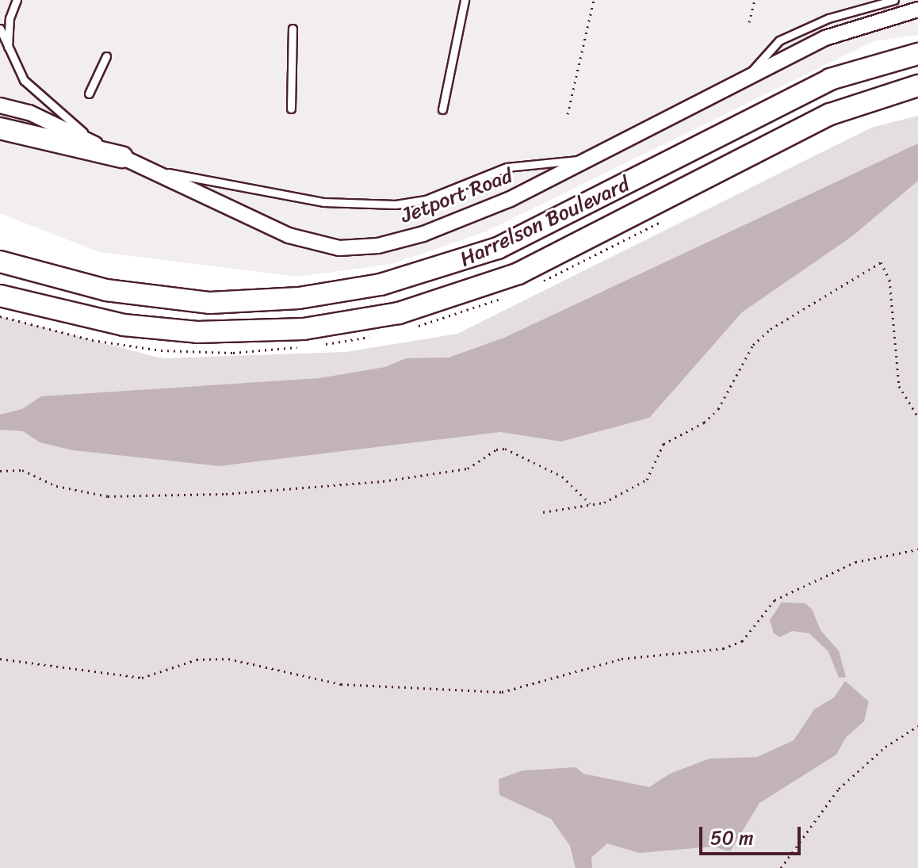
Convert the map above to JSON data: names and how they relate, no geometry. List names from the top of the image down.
{
  "streets": {
    "main road": ["Harrelson Boulevard"],
    "street": ["Jetport Road"]
  },
  "scale_bar": "50 m"
}
